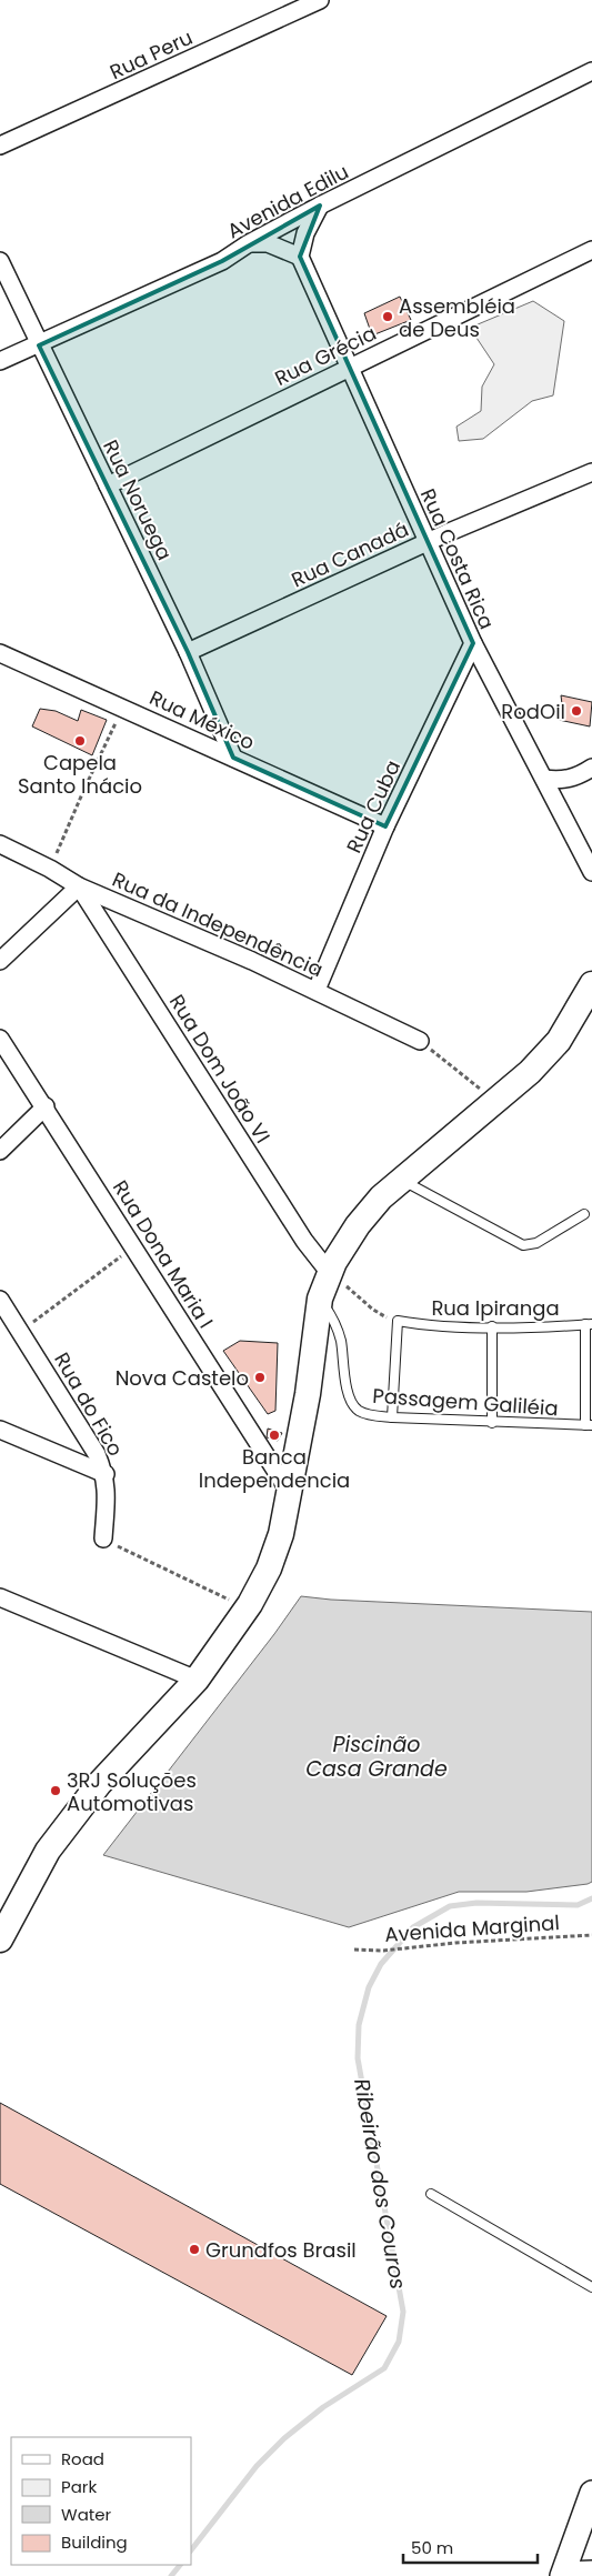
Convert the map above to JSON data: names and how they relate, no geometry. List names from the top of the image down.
{
  "streets": {
    "street": [
      "Rua Peru",
      "Avenida Edilu",
      "Rua Grécia",
      "Rua Noruega",
      "Rua Canadá",
      "Rua Costa Rica",
      "Rua México",
      "Rua Cuba",
      "Rua da Independência",
      "Rua Dom João VI",
      "Rua Dona Maria I",
      "Rua do Fico"
    ],
    "lane": ["Rua Ipiranga", "Passagem Galiléia"],
    "path": ["Avenida Marginal"]
  },
  "crossings": [
    ["Avenida Edilu", "Rua Noruega"],
    ["Rua Grécia", "Rua Noruega"],
    ["Rua Grécia", "Rua Costa Rica"],
    ["Rua Noruega", "Rua Canadá"],
    ["Rua Noruega", "Rua México"],
    ["Rua Canadá", "Rua Costa Rica"],
    ["Rua Costa Rica", "Rua Cuba"],
    ["Rua México", "Rua Cuba"],
    ["Rua Cuba", "Rua da Independência"],
    ["Rua da Independência", "Rua Dom João VI"]
  ],
  "water": ["Piscinão Casa Grande", "Ribeirão dos Couros"],
  "places": [
    "Assembléia de Deus",
    "RodOil",
    "Capela Santo Inácio",
    "Nova Castelo",
    "Banca Independencia",
    "3RJ Soluções Automotivas",
    "Grundfos Brasil"
  ],
  "legend": [
    "Road",
    "Park",
    "Water",
    "Building"
  ],
  "scale_bar": "50 m"
}
